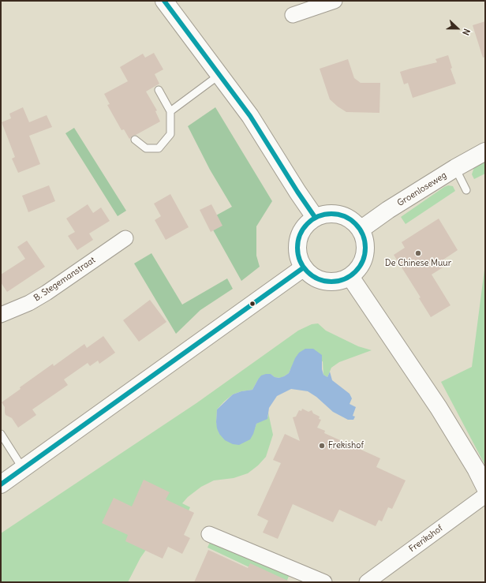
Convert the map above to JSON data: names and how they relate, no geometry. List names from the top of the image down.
{
  "streets": {
    "main road": ["Groenloseweg"],
    "street": ["B. Stegemanstraat", "Frerikshof"]
  },
  "places": ["De Chinese Muur", "Frekishof"],
  "north": "right"
}
